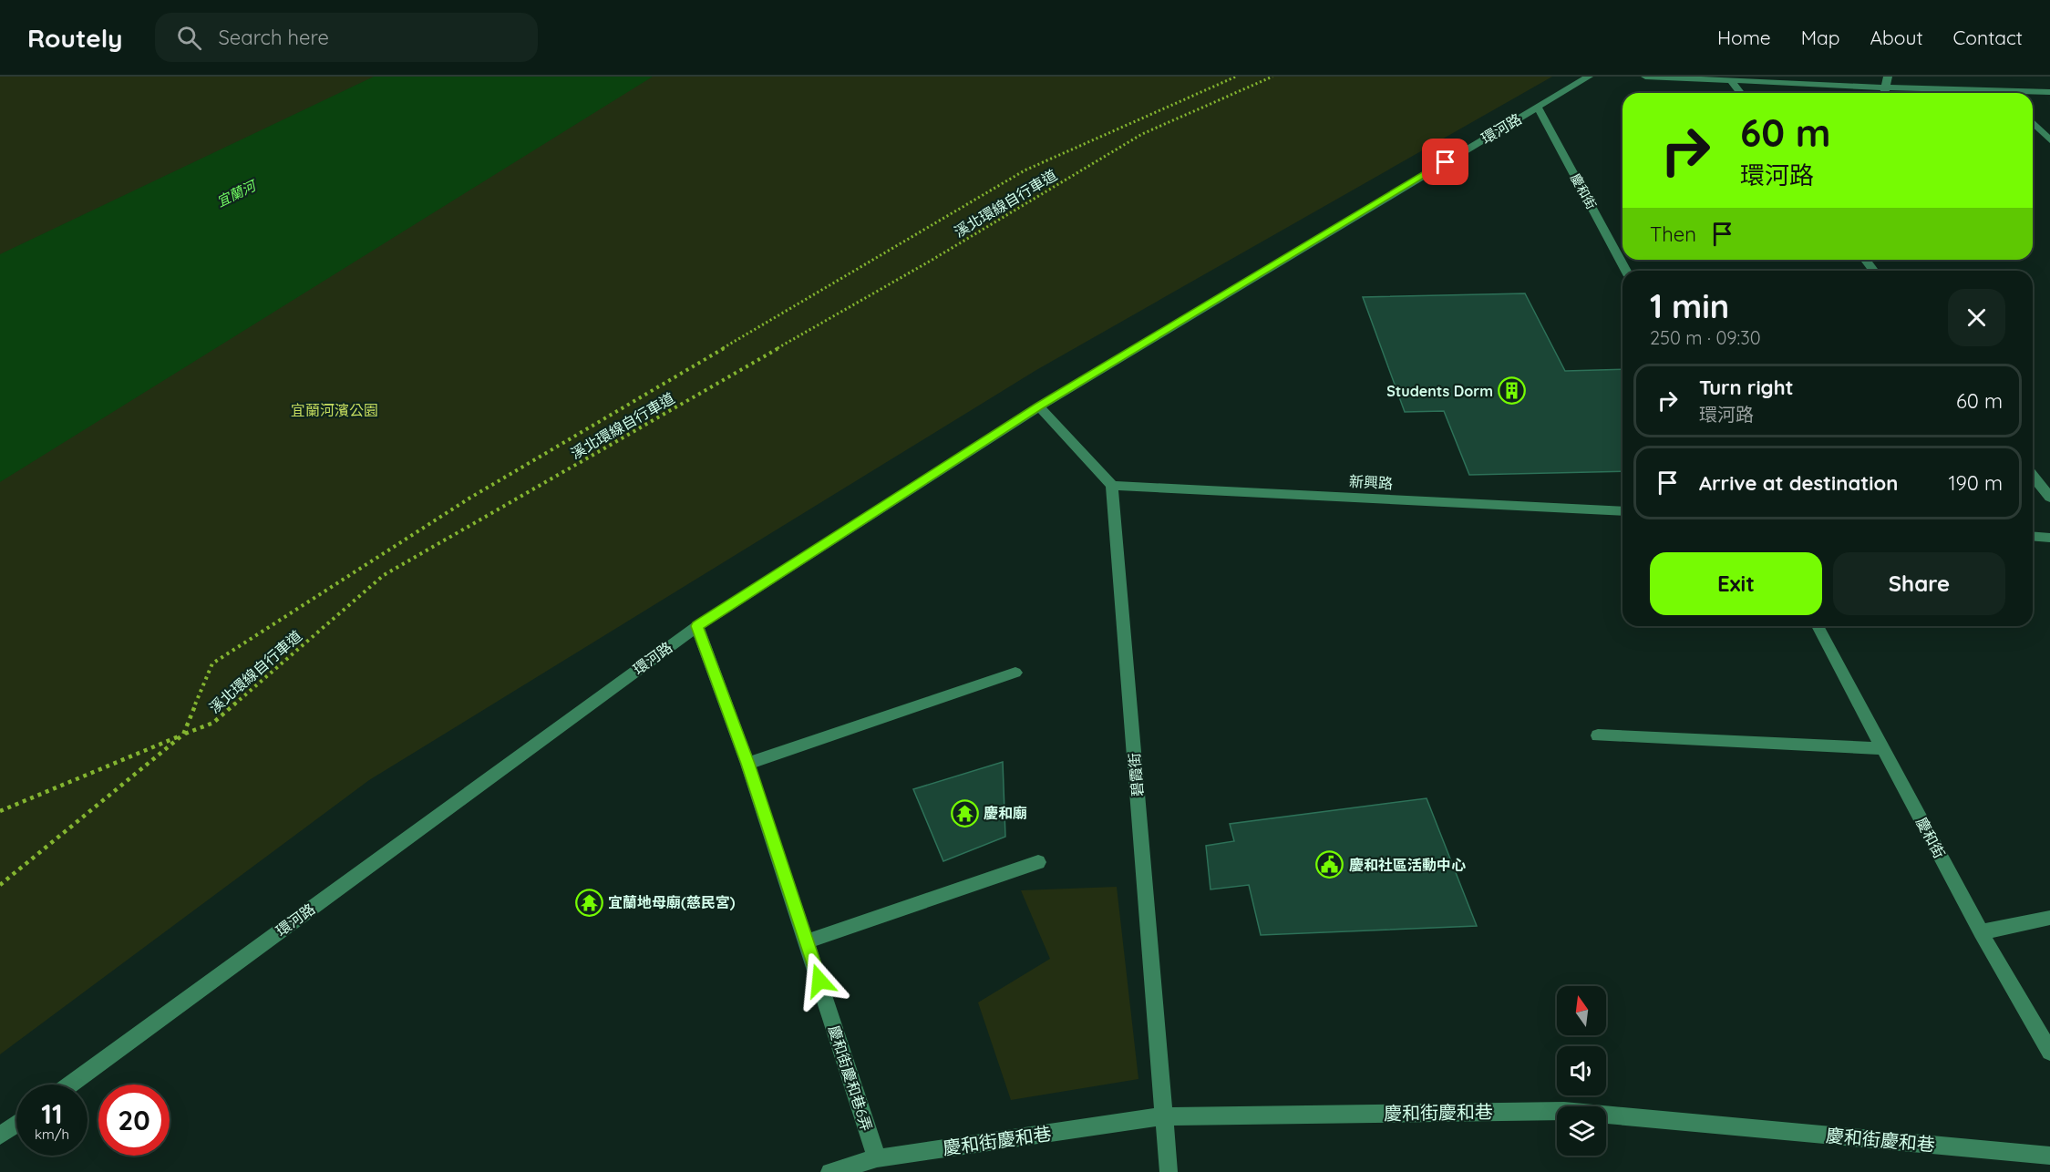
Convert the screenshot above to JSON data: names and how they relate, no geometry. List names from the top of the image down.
{
  "streets": {
    "street": [
      "環河路",
      "慶和街",
      "新興路",
      "碧霞街",
      "慶和街慶和巷6弄",
      "慶和街慶和巷"
    ],
    "path": ["溪北環線自行車道"]
  },
  "crossings": [
    ["環河路", "慶和街"],
    ["環河路", "慶和街慶和巷6弄"],
    ["新興路", "碧霞街"],
    ["碧霞街", "慶和街慶和巷"],
    ["慶和街慶和巷6弄", "慶和街慶和巷"]
  ],
  "water": ["宜蘭河"],
  "parks": ["宜蘭河濱公園"],
  "places": {
    "building": ["Students Dorm"],
    "temple": ["慶和廟", "宜蘭地母廟(慈民宮)"],
    "public building": ["慶和社區活動中心"]
  },
  "north": "top",
  "page": {
    "header": "Routely",
    "search": "Search here",
    "nav": [
      "Home",
      "Map",
      "About",
      "Contact"
    ],
    "turn": ["60 m", "環河路"],
    "then": "Then",
    "heading": ["1 min", "250 m · 09:30"],
    "list": [
      {
        "name": "Turn right",
        "note": "環河路",
        "value": "60 m"
      },
      {
        "name": "Arrive at destination",
        "value": "190 m"
      }
    ],
    "buttons": ["Exit", "Share"],
    "speed": "11 km/h",
    "limit": "20"
  }
}
